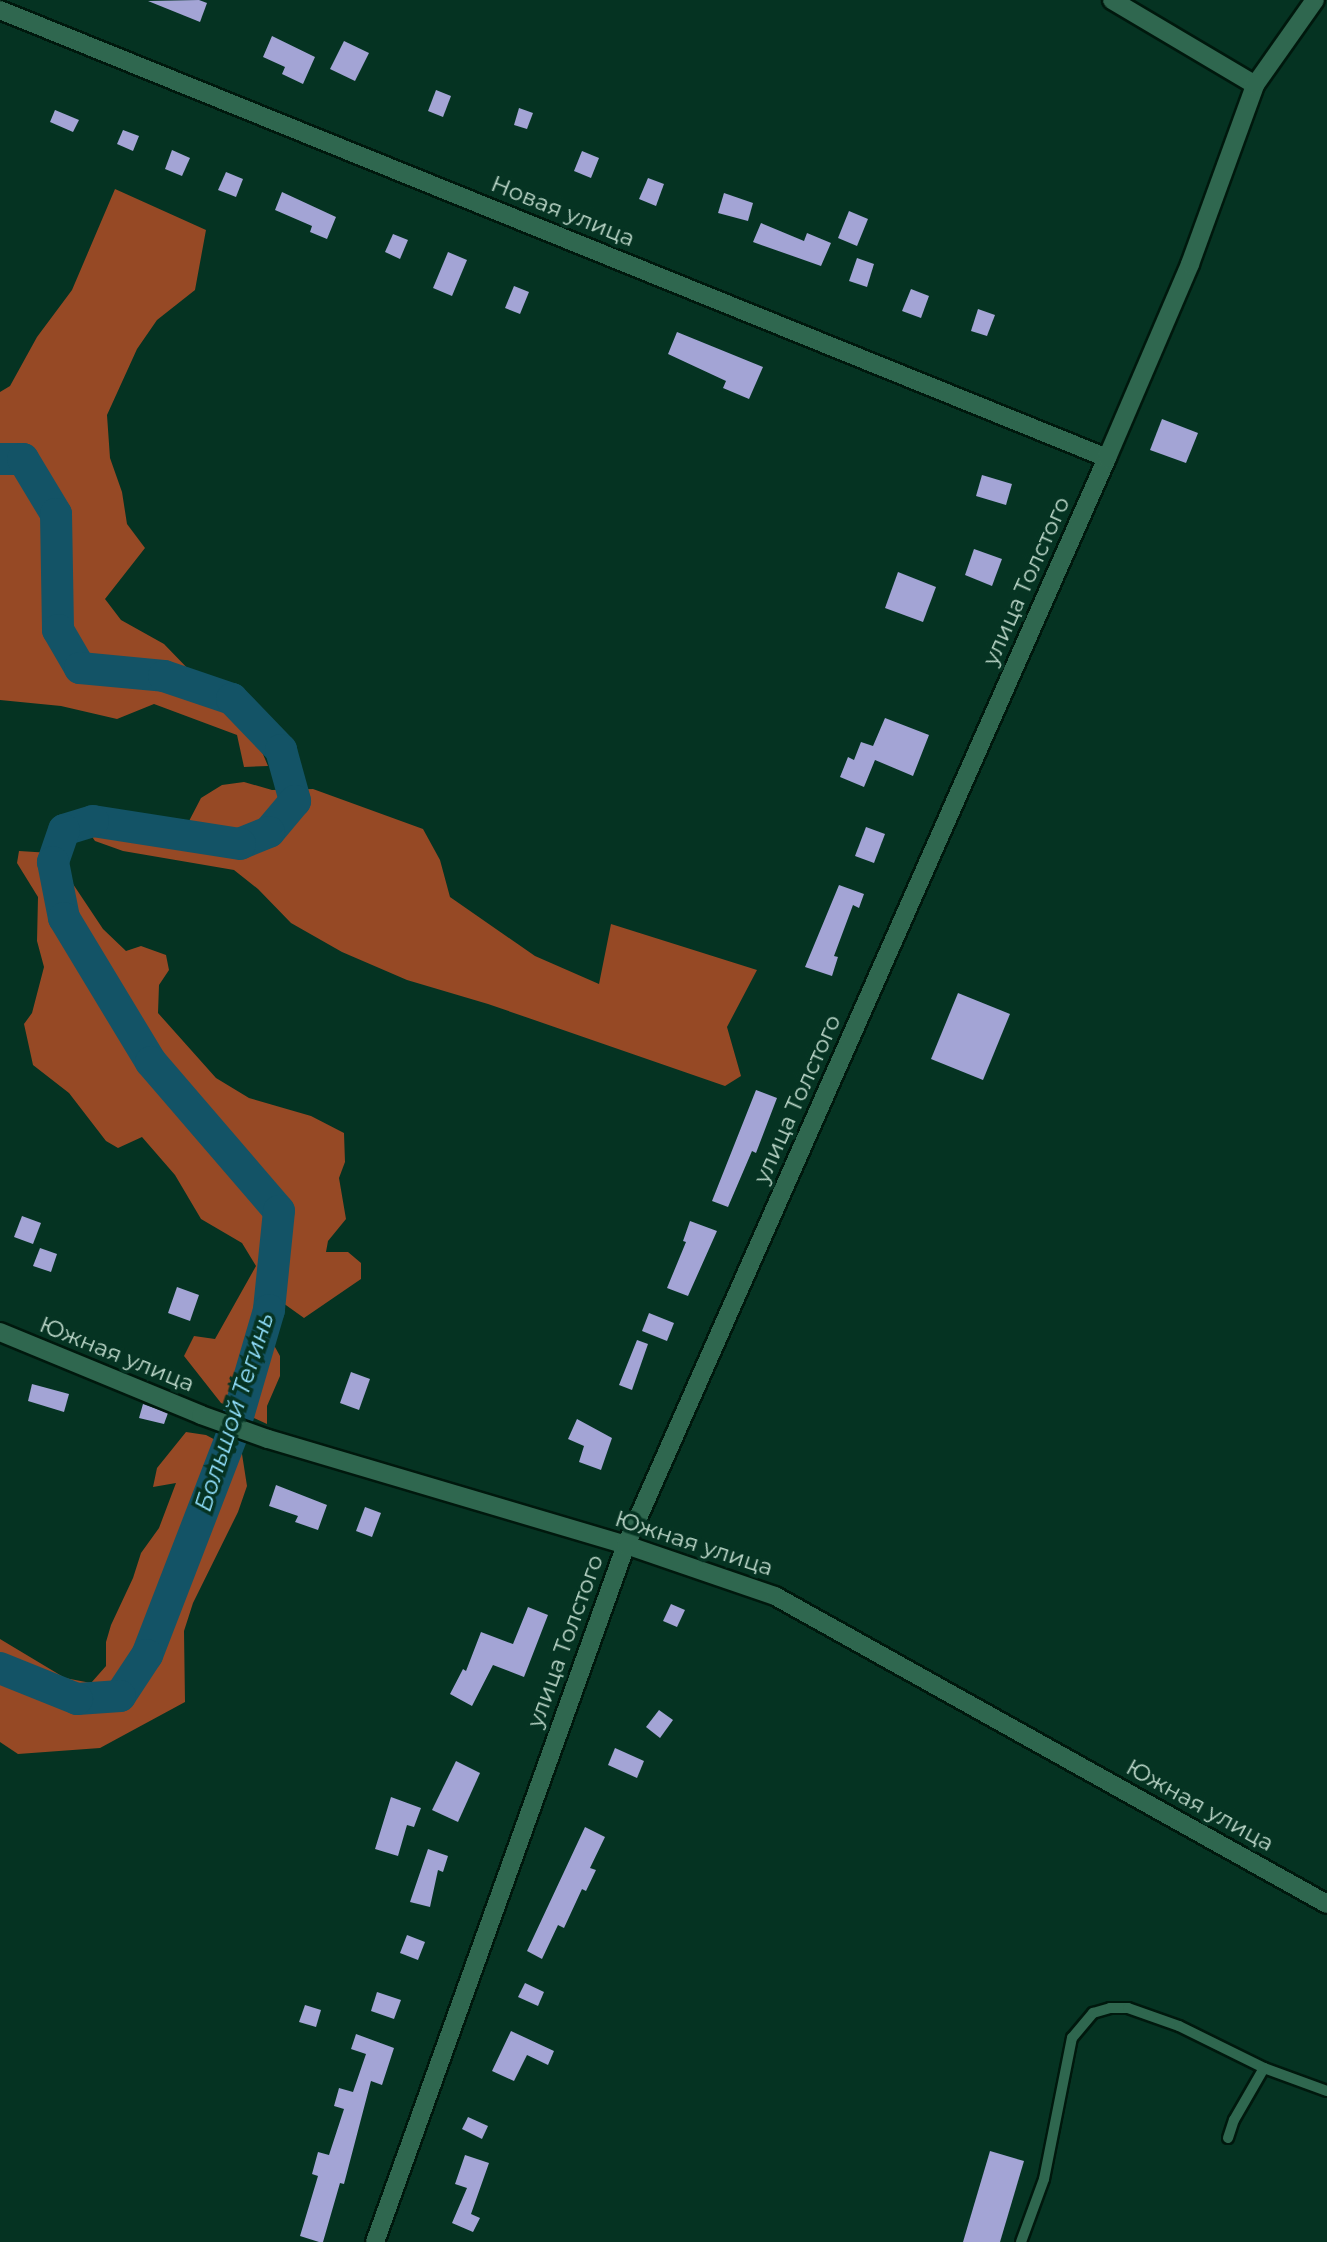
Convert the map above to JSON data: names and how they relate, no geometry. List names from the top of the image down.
{
  "streets": {
    "street": ["Новая улица", "улица Толстого", "Южная улица"]
  },
  "crossings": [
    ["Новая улица", "улица Толстого"],
    ["улица Толстого", "Южная улица"]
  ],
  "water": ["Большой Тегинь"]
}
